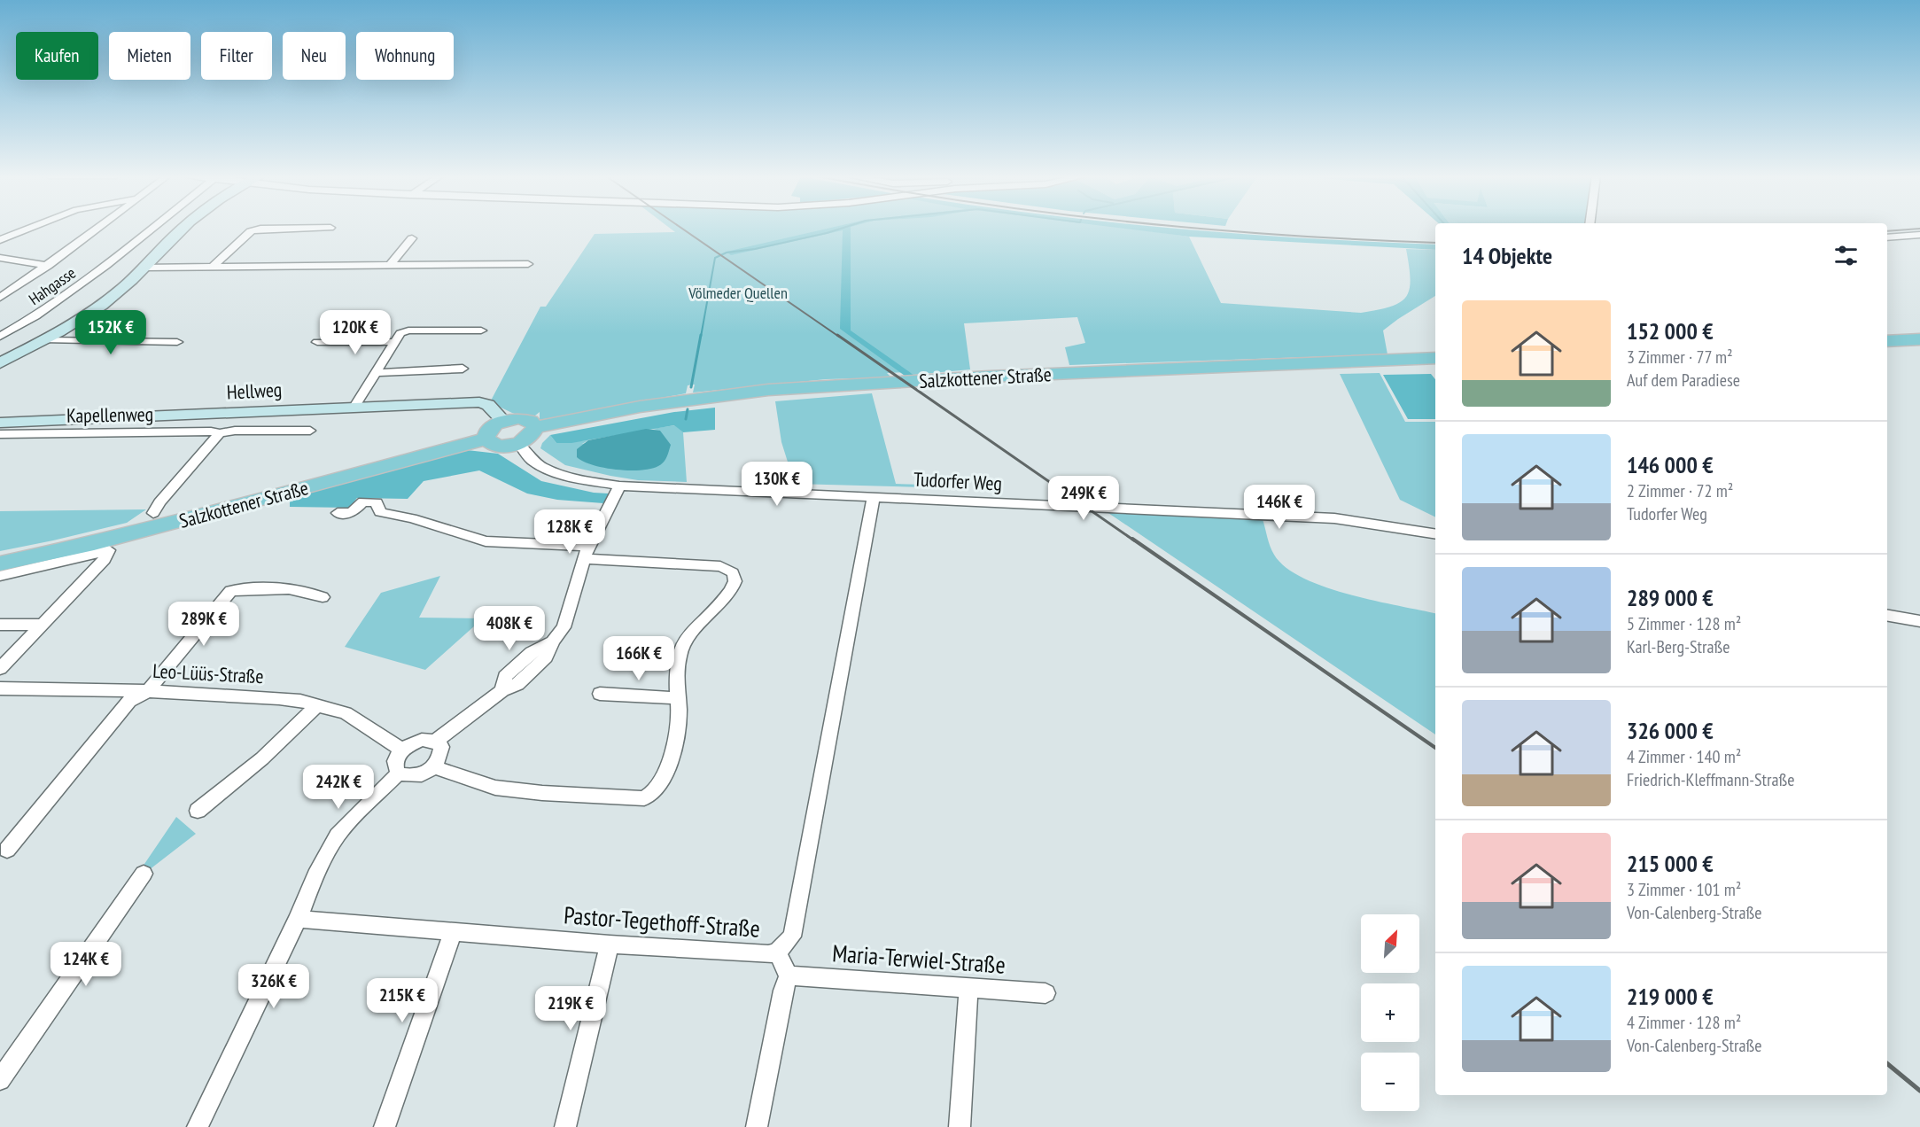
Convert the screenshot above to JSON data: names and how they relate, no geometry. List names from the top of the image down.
{
  "streets": {
    "main road": ["Salzkottener Straße", "Hellweg"],
    "street": [
      "Hahgasse",
      "Kapellenweg",
      "Tudorfer Weg",
      "Leo-Lüüs-Straße",
      "Pastor-Tegethoff-Straße",
      "Maria-Terwiel-Straße"
    ]
  },
  "crossings": [
    ["Tudorfer Weg", "Pastor-Tegethoff-Straße"]
  ],
  "parks": ["Völmeder Quellen"],
  "north": "top right",
  "page": {
    "chip": [
      "Kaufen",
      "Mieten",
      "Filter",
      "Neu",
      "Wohnung"
    ],
    "heading": "14 Objekte",
    "list": [
      {
        "name": "152 000 €",
        "note": "3 Zimmer · 77 m² · Auf dem Paradiese"
      },
      {
        "name": "146 000 €",
        "note": "2 Zimmer · 72 m² · Tudorfer Weg"
      },
      {
        "name": "289 000 €",
        "note": "5 Zimmer · 128 m² · Karl-Berg-Straße"
      },
      {
        "name": "326 000 €",
        "note": "4 Zimmer · 140 m² · Friedrich-Kleffmann-Straße"
      },
      {
        "name": "215 000 €",
        "note": "3 Zimmer · 101 m² · Von-Calenberg-Straße"
      },
      {
        "name": "219 000 €",
        "note": "4 Zimmer · 128 m² · Von-Calenberg-Straße"
      }
    ],
    "price": [
      "152K €",
      "120K €",
      "130K €",
      "249K €",
      "146K €",
      "128K €",
      "289K €",
      "408K €",
      "166K €",
      "242K €",
      "124K €",
      "326K €",
      "215K €",
      "219K €"
    ],
    "map_buttons": ["+", "−"]
  }
}
